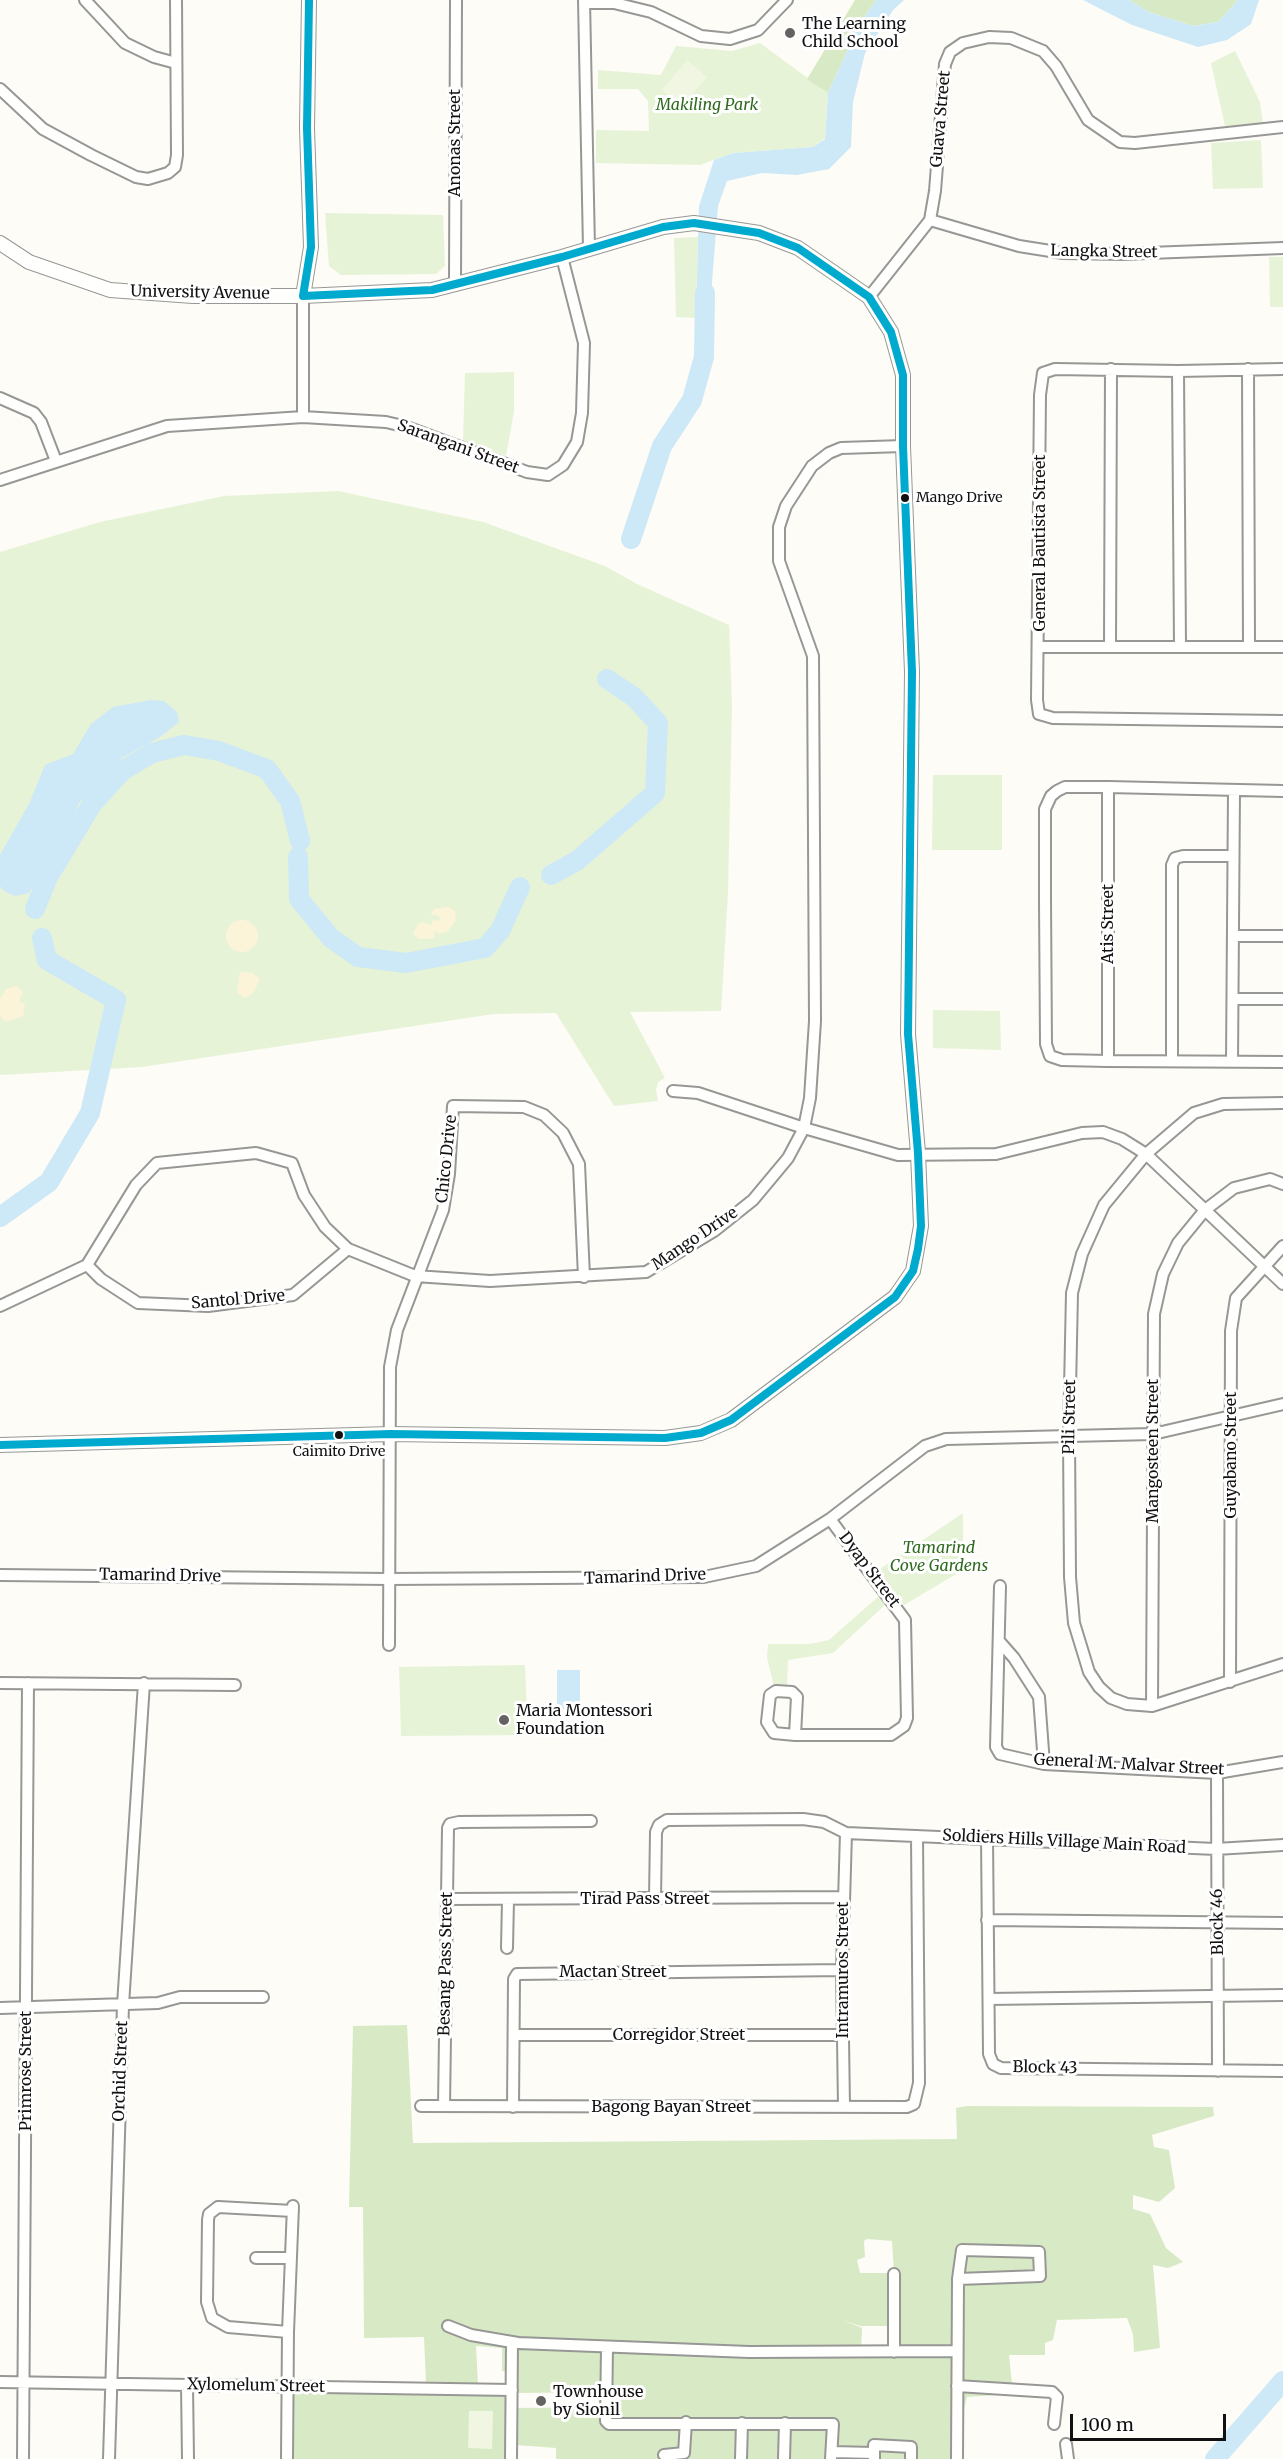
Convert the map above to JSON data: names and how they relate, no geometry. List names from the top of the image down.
{
  "streets": {
    "street": [
      "Guava Street",
      "Anonas Street",
      "Langka Street",
      "University Avenue",
      "Sarangani Street",
      "General Bautista Street",
      "Atis Street",
      "Chico Drive",
      "Mango Drive",
      "Santol Drive",
      "Pili Street",
      "Mangosteen Street",
      "Guyabano Street",
      "Dyap Street",
      "Tamarind Drive",
      "General M. Malvar Street",
      "Soldiers Hills Village Main Road",
      "Tirad Pass Street",
      "Block 46",
      "Besang Pass Street",
      "Intramuros Street",
      "Mactan Street",
      "Corregidor Street",
      "Block 43",
      "Primrose Street",
      "Orchid Street",
      "Bagong Bayan Street",
      "Xylomelum Street"
    ]
  },
  "crossings": [
    ["Guava Street", "Langka Street"],
    ["Guava Street", "University Avenue"],
    ["Anonas Street", "University Avenue"],
    ["University Avenue", "Sarangani Street"],
    ["Chico Drive", "Mango Drive"],
    ["Mango Drive", "Santol Drive"],
    ["Pili Street", "Mangosteen Street"],
    ["Pili Street", "Guyabano Street"],
    ["Pili Street", "Tamarind Drive"],
    ["Mangosteen Street", "Tamarind Drive"],
    ["Guyabano Street", "Tamarind Drive"],
    ["Dyap Street", "Tamarind Drive"],
    ["General M. Malvar Street", "Block 46"],
    ["Soldiers Hills Village Main Road", "Block 46"],
    ["Soldiers Hills Village Main Road", "Intramuros Street"],
    ["Soldiers Hills Village Main Road", "Block 43"],
    ["Soldiers Hills Village Main Road", "Bagong Bayan Street"],
    ["Tirad Pass Street", "Besang Pass Street"],
    ["Tirad Pass Street", "Intramuros Street"],
    ["Block 46", "Block 43"],
    ["Besang Pass Street", "Bagong Bayan Street"],
    ["Intramuros Street", "Mactan Street"],
    ["Intramuros Street", "Corregidor Street"],
    ["Intramuros Street", "Bagong Bayan Street"],
    ["Mactan Street", "Corregidor Street"],
    ["Mactan Street", "Bagong Bayan Street"],
    ["Primrose Street", "Xylomelum Street"],
    ["Orchid Street", "Xylomelum Street"]
  ],
  "parks": ["Makiling Park", "Tamarind Cove Gardens"],
  "places": [
    "The Learning Child School",
    "Mango Drive",
    "Caimito Drive",
    "Maria Montessori Foundation",
    "Townhouse by Sionil"
  ],
  "scale_bar": "100 m"
}
